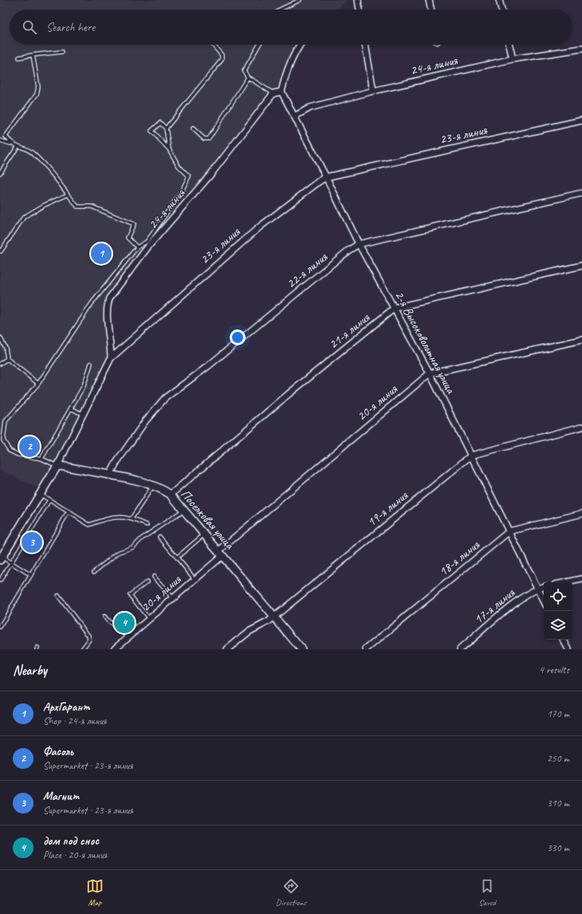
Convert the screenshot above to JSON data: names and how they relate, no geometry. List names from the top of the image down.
{
  "streets": {
    "street": [
      "24-я линия",
      "23-я линия",
      "22-я линия",
      "21-я линия",
      "2-я Высоковольтная улица",
      "20-я линия",
      "19-я линия",
      "Поселковая улица",
      "18-я линия",
      "17-я линия"
    ]
  },
  "crossings": [
    ["24-я линия", "23-я линия"],
    ["24-я линия", "2-я Высоковольтная улица"],
    ["23-я линия", "2-я Высоковольтная улица"],
    ["23-я линия", "Поселковая улица"],
    ["22-я линия", "2-я Высоковольтная улица"],
    ["22-я линия", "Поселковая улица"],
    ["21-я линия", "2-я Высоковольтная улица"],
    ["21-я линия", "Поселковая улица"],
    ["2-я Высоковольтная улица", "20-я линия"],
    ["2-я Высоковольтная улица", "19-я линия"],
    ["2-я Высоковольтная улица", "18-я линия"],
    ["2-я Высоковольтная улица", "17-я линия"],
    ["20-я линия", "Поселковая улица"],
    ["19-я линия", "Поселковая улица"]
  ],
  "page": {
    "search": "Search here",
    "pins": [
      "1",
      "2",
      "3",
      "4"
    ],
    "heading": ["Nearby", "4 results"],
    "list": [
      {
        "mark": "1",
        "name": "АрхГарант",
        "note": "Shop · 24-я линия",
        "value": "170 m"
      },
      {
        "mark": "2",
        "name": "Фасоль",
        "note": "Supermarket · 23-я линия",
        "value": "250 m"
      },
      {
        "mark": "3",
        "name": "Магнит",
        "note": "Supermarket · 23-я линия",
        "value": "310 m"
      },
      {
        "mark": "4",
        "name": "дом под снос",
        "note": "Place · 20-я линия",
        "value": "330 m"
      }
    ],
    "nav": ["Map", "Directions", "Saved"]
  }
}
